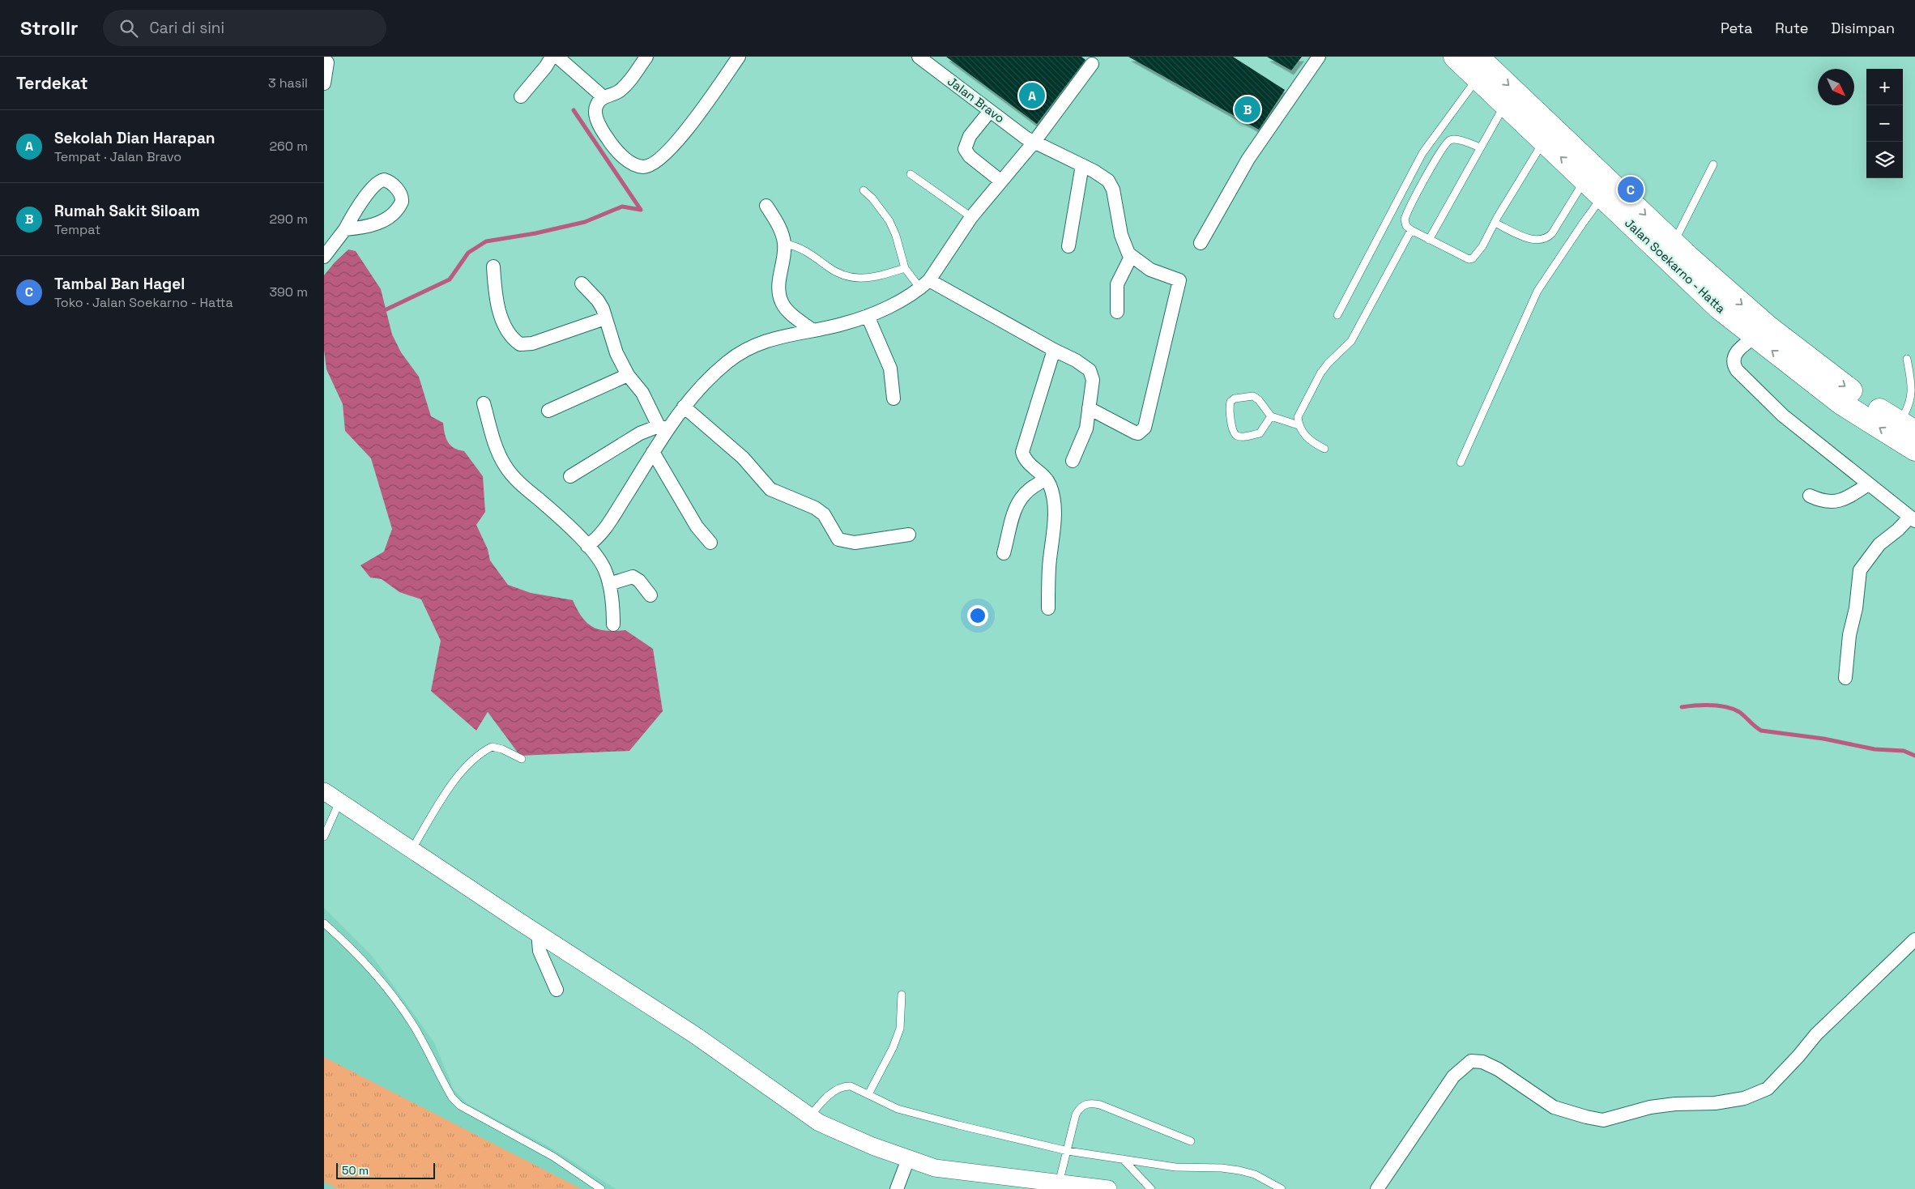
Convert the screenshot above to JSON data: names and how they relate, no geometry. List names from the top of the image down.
{
  "streets": {
    "highway": ["Jalan Soekarno - Hatta"],
    "street": ["Jalan Bravo"]
  },
  "scale_bar": "50 m",
  "north": "bottom right",
  "page": {
    "header": "Strollr",
    "search": "Cari di sini",
    "nav": ["Peta", "Rute", "Disimpan"],
    "heading": ["Terdekat", "3 hasil"],
    "map_buttons": ["+", "−"],
    "pins": ["A", "B", "C"],
    "list": [
      {
        "mark": "A",
        "name": "Sekolah Dian Harapan",
        "note": "Tempat · Jalan Bravo",
        "value": "260 m"
      },
      {
        "mark": "B",
        "name": "Rumah Sakit Siloam",
        "note": "Tempat",
        "value": "290 m"
      },
      {
        "mark": "C",
        "name": "Tambal Ban Hagel",
        "note": "Toko · Jalan Soekarno - Hatta",
        "value": "390 m"
      }
    ],
    "scale": "50 m"
  }
}
